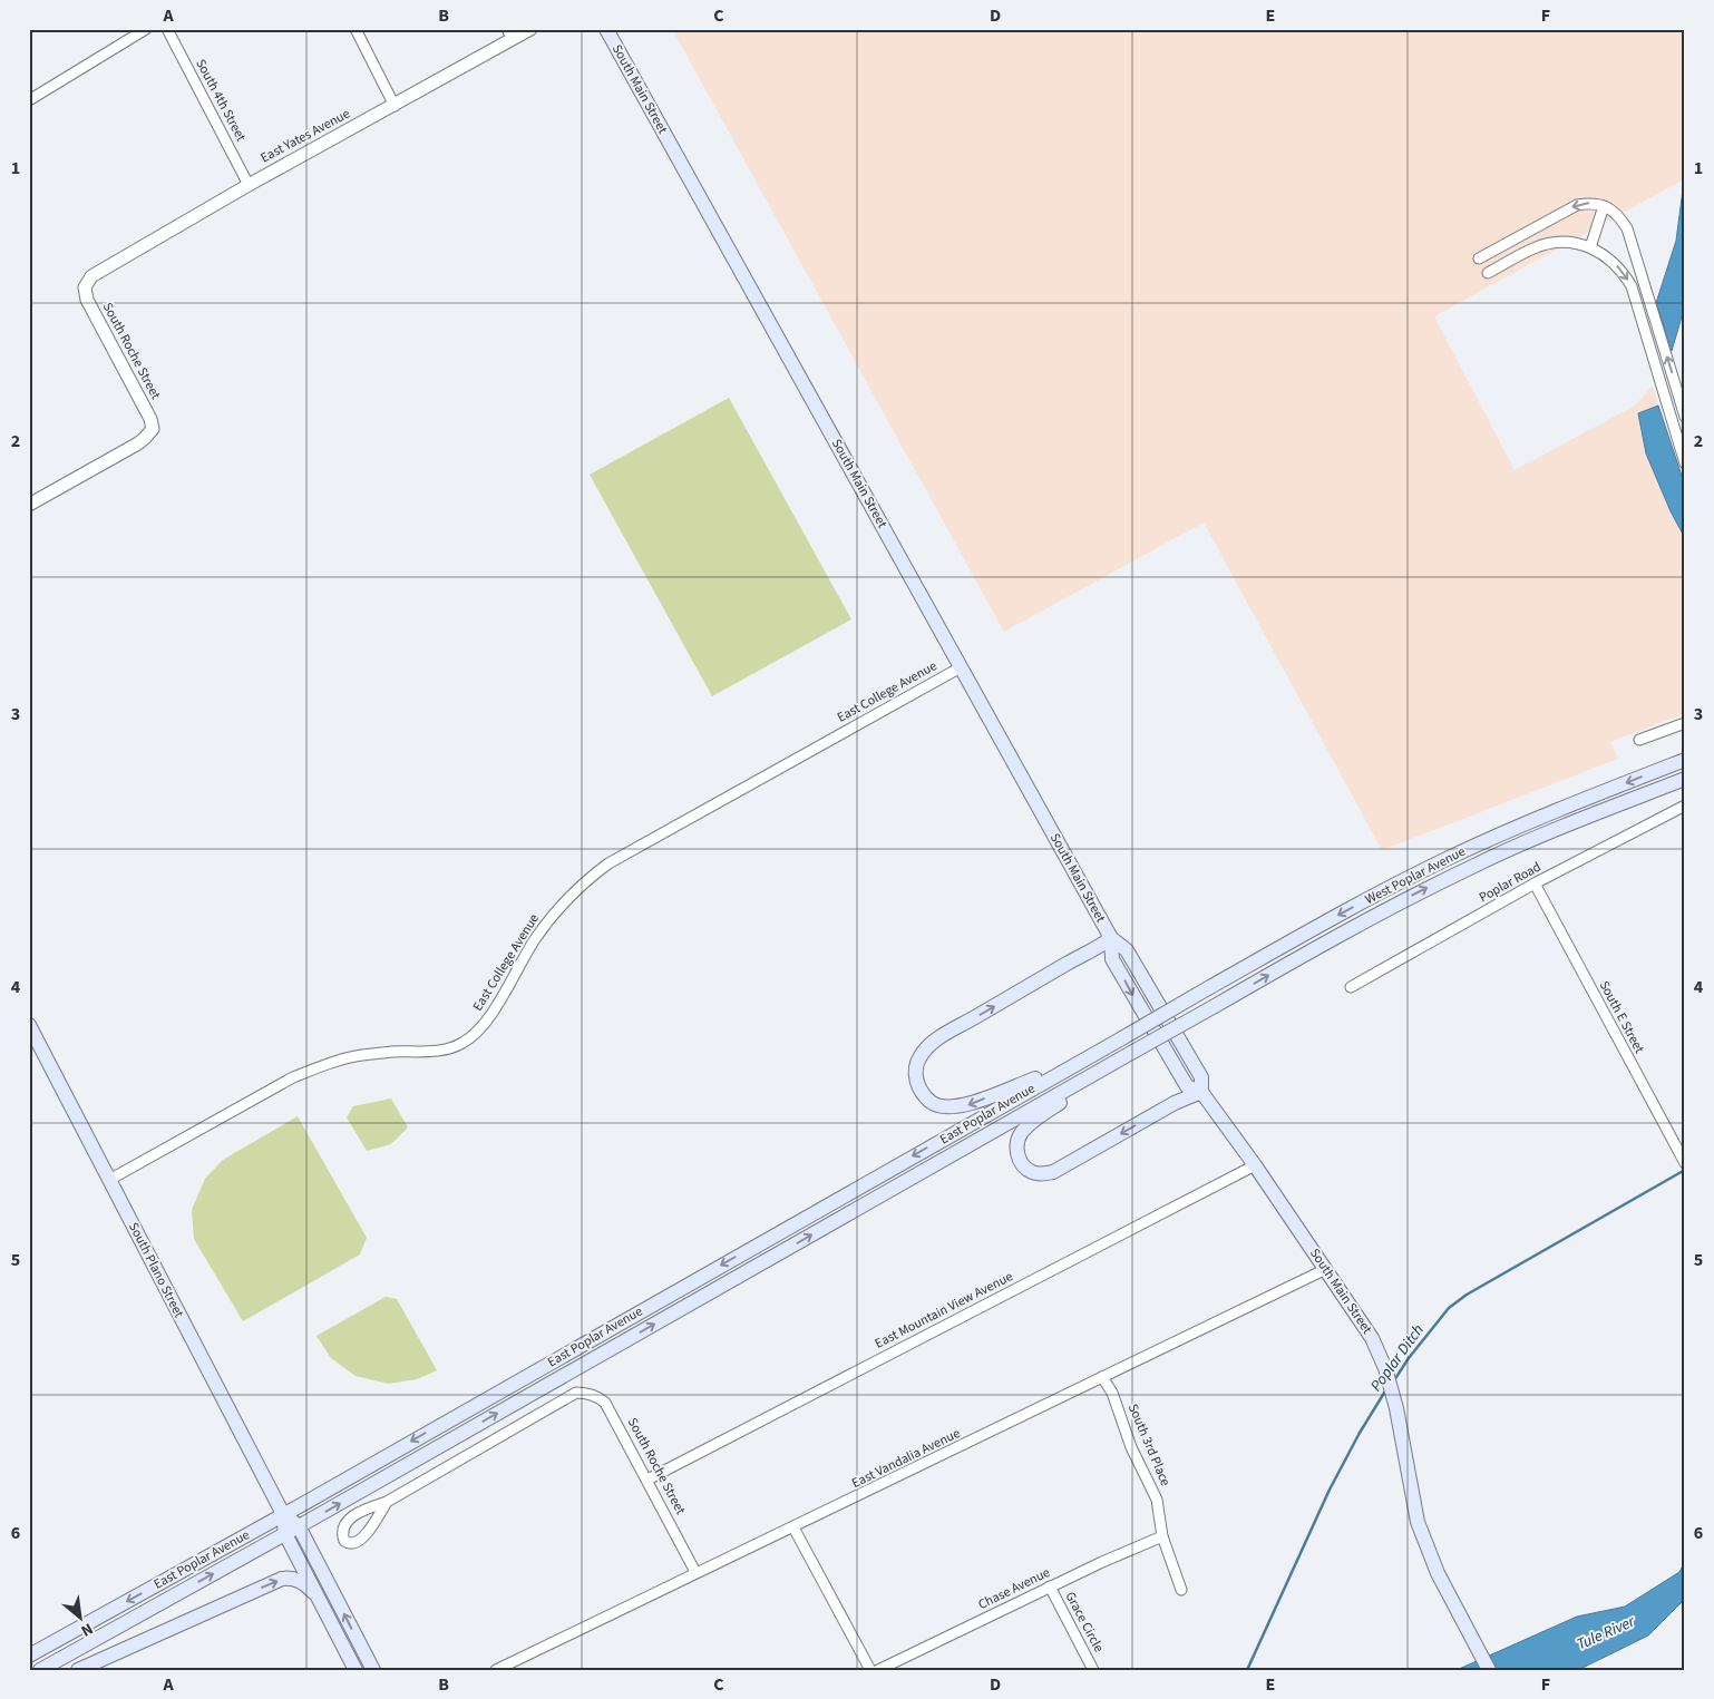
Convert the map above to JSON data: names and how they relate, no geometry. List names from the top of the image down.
{
  "streets": {
    "main road": [
      "South Main Street",
      "West Poplar Avenue",
      "East Poplar Avenue",
      "South Plano Street"
    ],
    "street": [
      "South 4th Street",
      "East Yates Avenue",
      "South Roche Street",
      "East College Avenue",
      "Poplar Road",
      "South E Street",
      "East Mountain View Avenue",
      "South 3rd Place",
      "East Vandalia Avenue",
      "Chase Avenue",
      "Grace Circle"
    ]
  },
  "crossings": [
    ["South Main Street", "East College Avenue"],
    ["South Main Street", "East Mountain View Avenue"],
    ["South Main Street", "East Vandalia Avenue"],
    ["South 4th Street", "East Yates Avenue"],
    ["East Yates Avenue", "South Roche Street"],
    ["South Roche Street", "East Mountain View Avenue"],
    ["South Roche Street", "East Vandalia Avenue"],
    ["East College Avenue", "South Plano Street"],
    ["West Poplar Avenue", "East Poplar Avenue"],
    ["Poplar Road", "South E Street"],
    ["East Poplar Avenue", "South Plano Street"],
    ["South 3rd Place", "East Vandalia Avenue"],
    ["South 3rd Place", "Chase Avenue"],
    ["Chase Avenue", "Grace Circle"]
  ],
  "water": ["Poplar Ditch", "Tule River"],
  "north": "bottom right",
  "grid": {
    "columns": [
      "A",
      "B",
      "C",
      "D",
      "E",
      "F"
    ],
    "rows": [
      "1",
      "2",
      "3",
      "4",
      "5",
      "6"
    ]
  }
}
